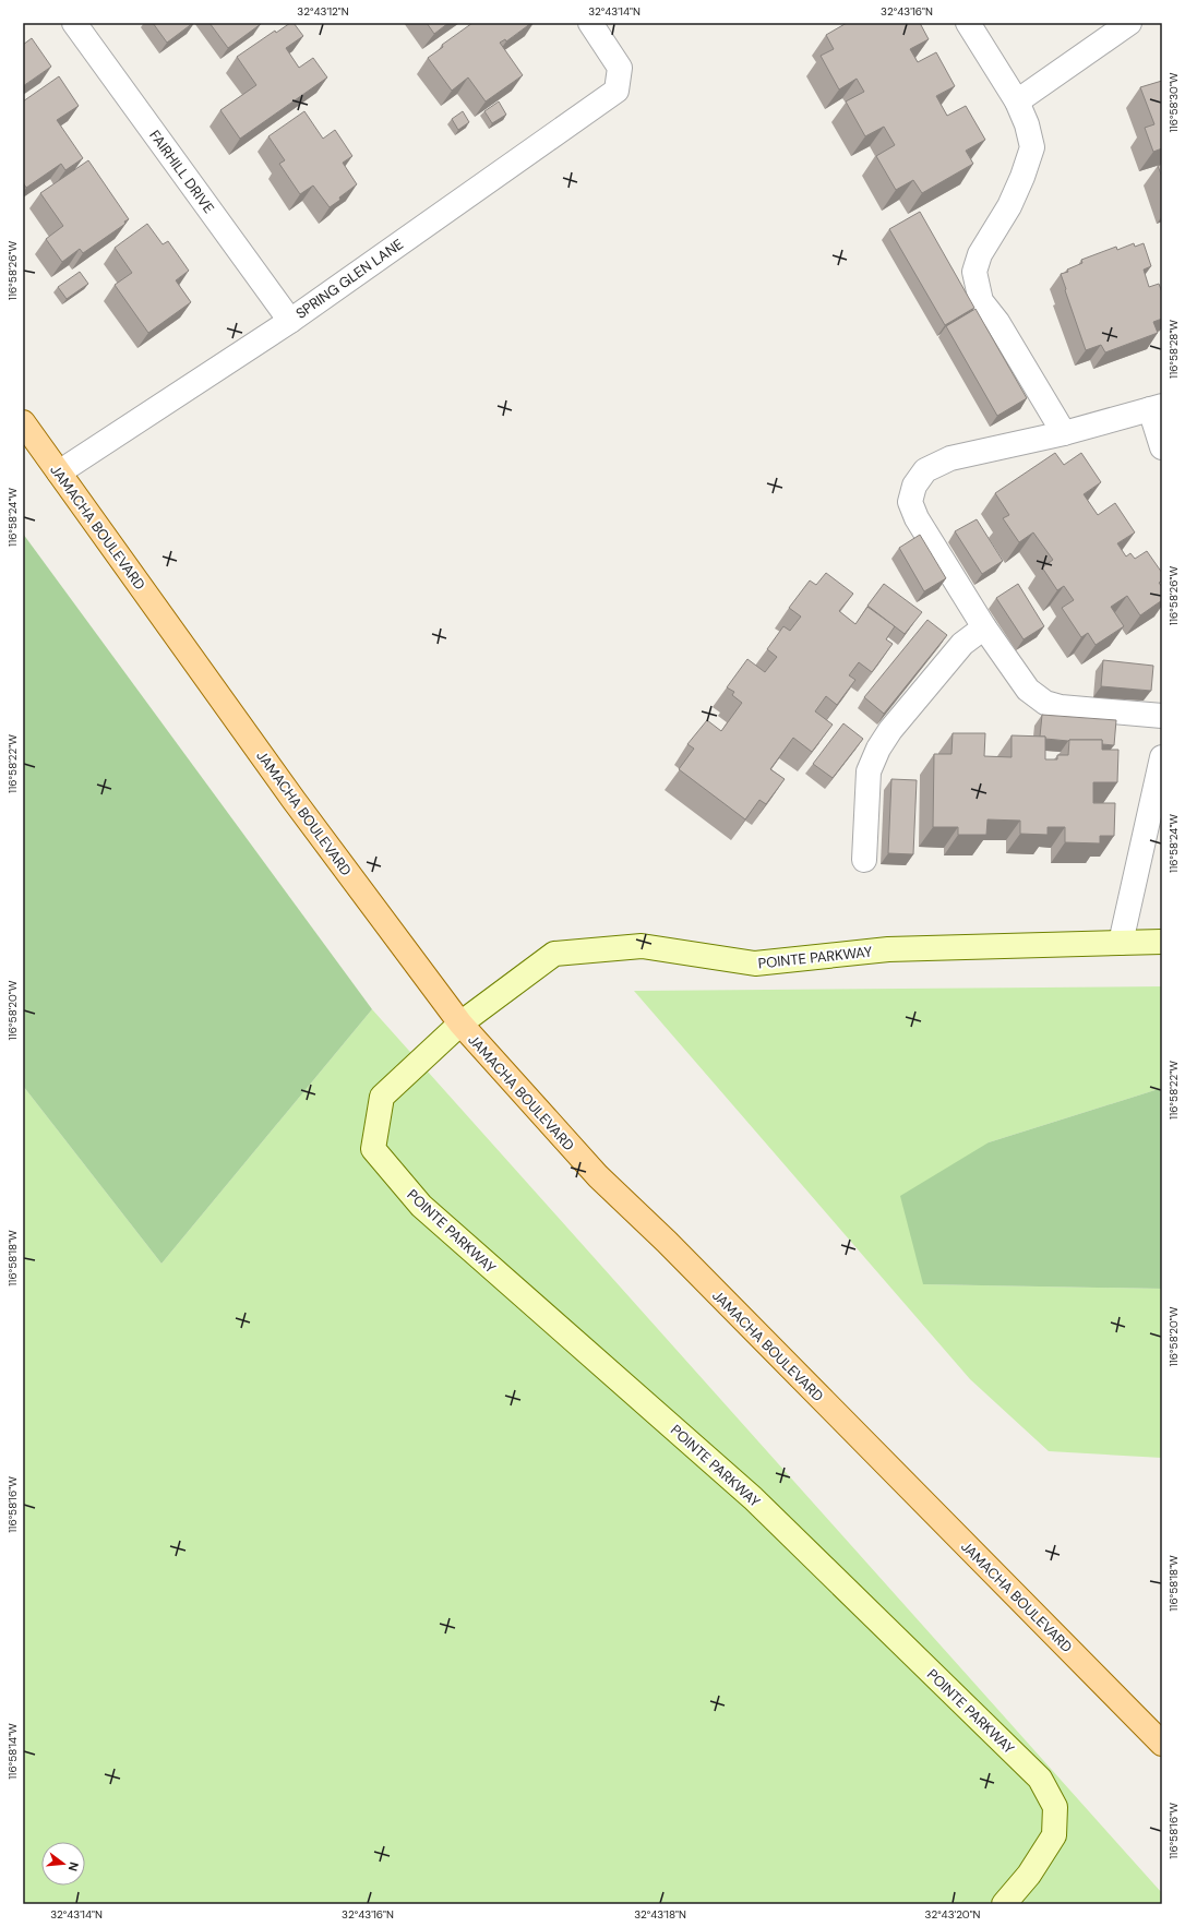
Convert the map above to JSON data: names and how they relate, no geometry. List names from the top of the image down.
{
  "streets": {
    "main road": ["JAMACHA BOULEVARD"],
    "street": ["FAIRHILL DRIVE", "SPRING GLEN LANE", "POINTE PARKWAY"]
  },
  "crossings": [
    ["FAIRHILL DRIVE", "SPRING GLEN LANE"],
    ["SPRING GLEN LANE", "JAMACHA BOULEVARD"],
    ["JAMACHA BOULEVARD", "POINTE PARKWAY"]
  ],
  "north": "right",
  "coordinates": [
    "32°43'12\"N",
    "32°43'14\"N",
    "32°43'16\"N",
    "116°58'30\"W",
    "116°58'26\"W",
    "116°58'28\"W",
    "116°58'24\"W",
    "116°58'22\"W",
    "116°58'20\"W",
    "116°58'18\"W",
    "116°58'16\"W",
    "116°58'14\"W",
    "32°43'18\"N",
    "32°43'20\"N"
  ]
}
